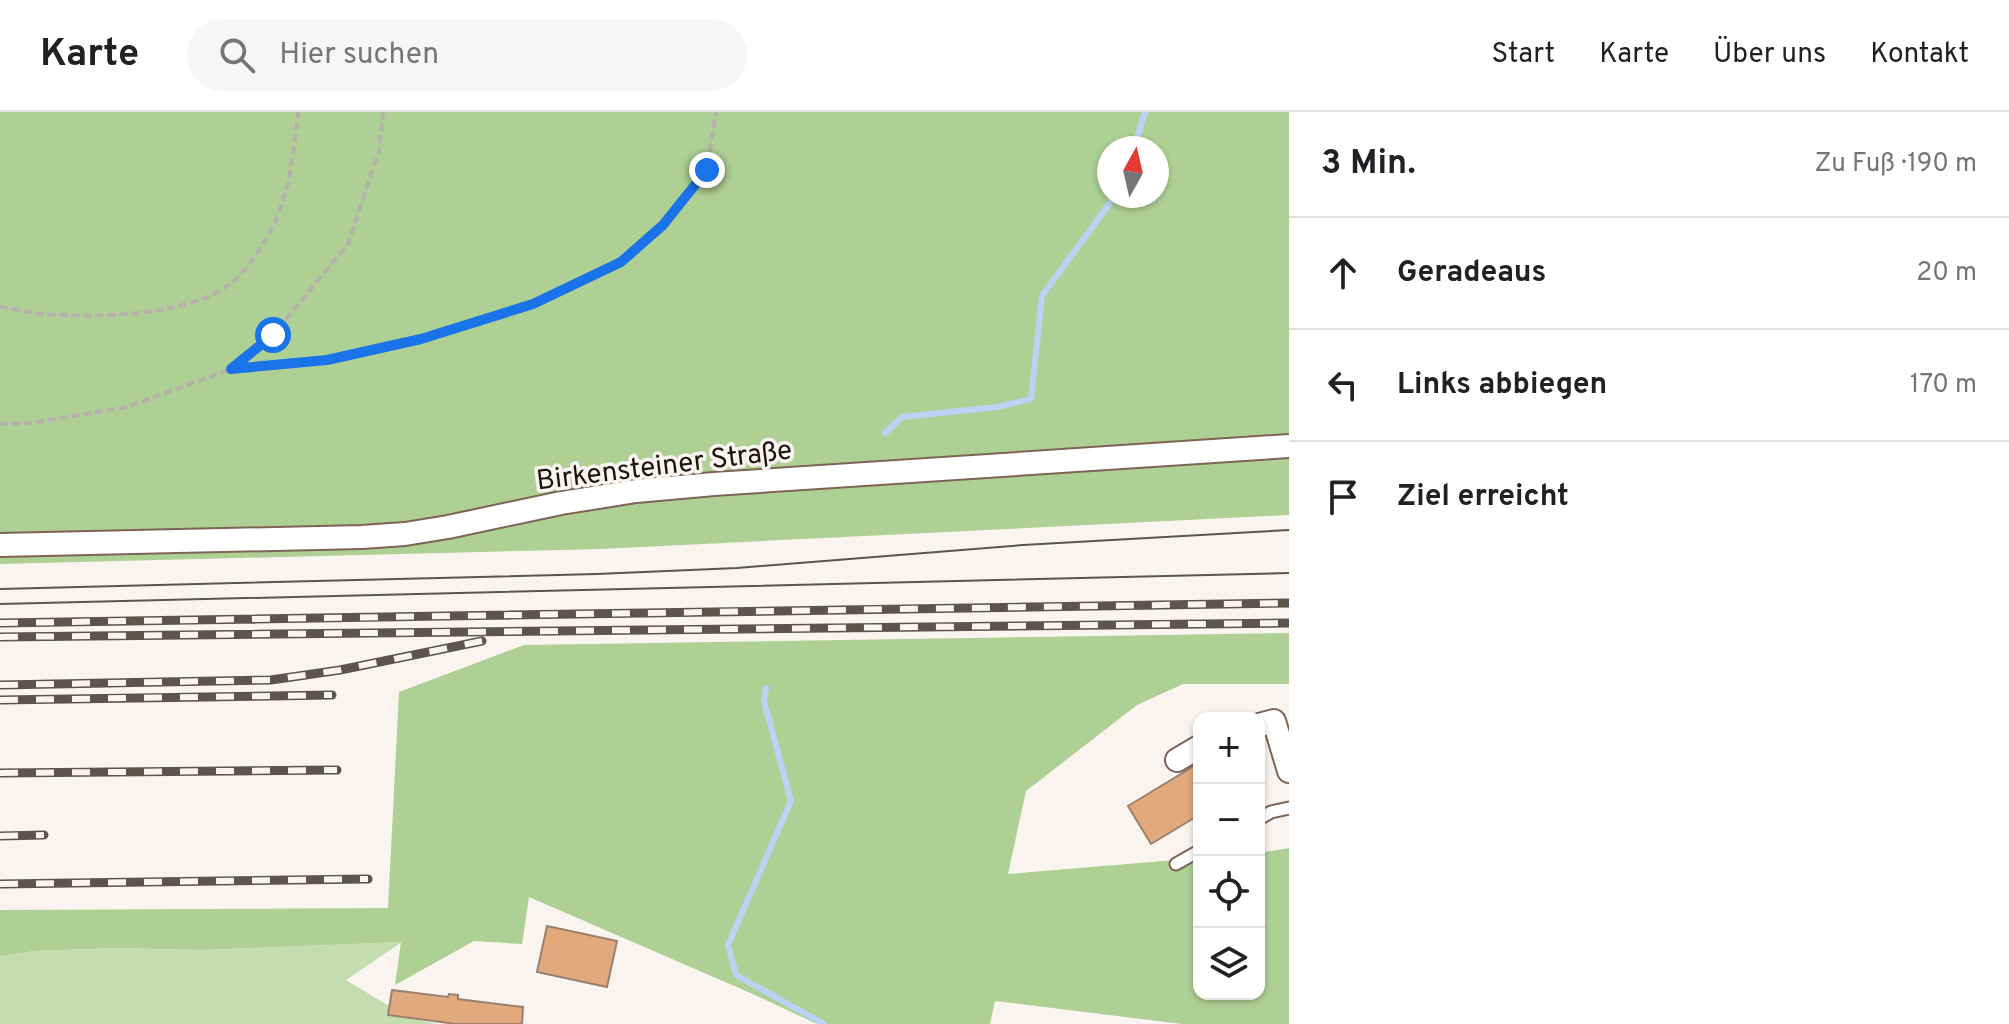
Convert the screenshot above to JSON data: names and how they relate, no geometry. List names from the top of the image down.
{
  "streets": {
    "street": ["Birkensteiner Straße"]
  },
  "north": "top",
  "page": {
    "header": "Karte",
    "search": "Hier suchen",
    "nav": [
      "Start",
      "Karte",
      "Über uns",
      "Kontakt"
    ],
    "heading": ["3 Min.", "Zu Fuß · 190 m"],
    "list": [
      ["Geradeaus", "20 m"],
      ["Links abbiegen", "170 m"],
      "Ziel erreicht"
    ],
    "map_buttons": ["+", "−"]
  }
}
